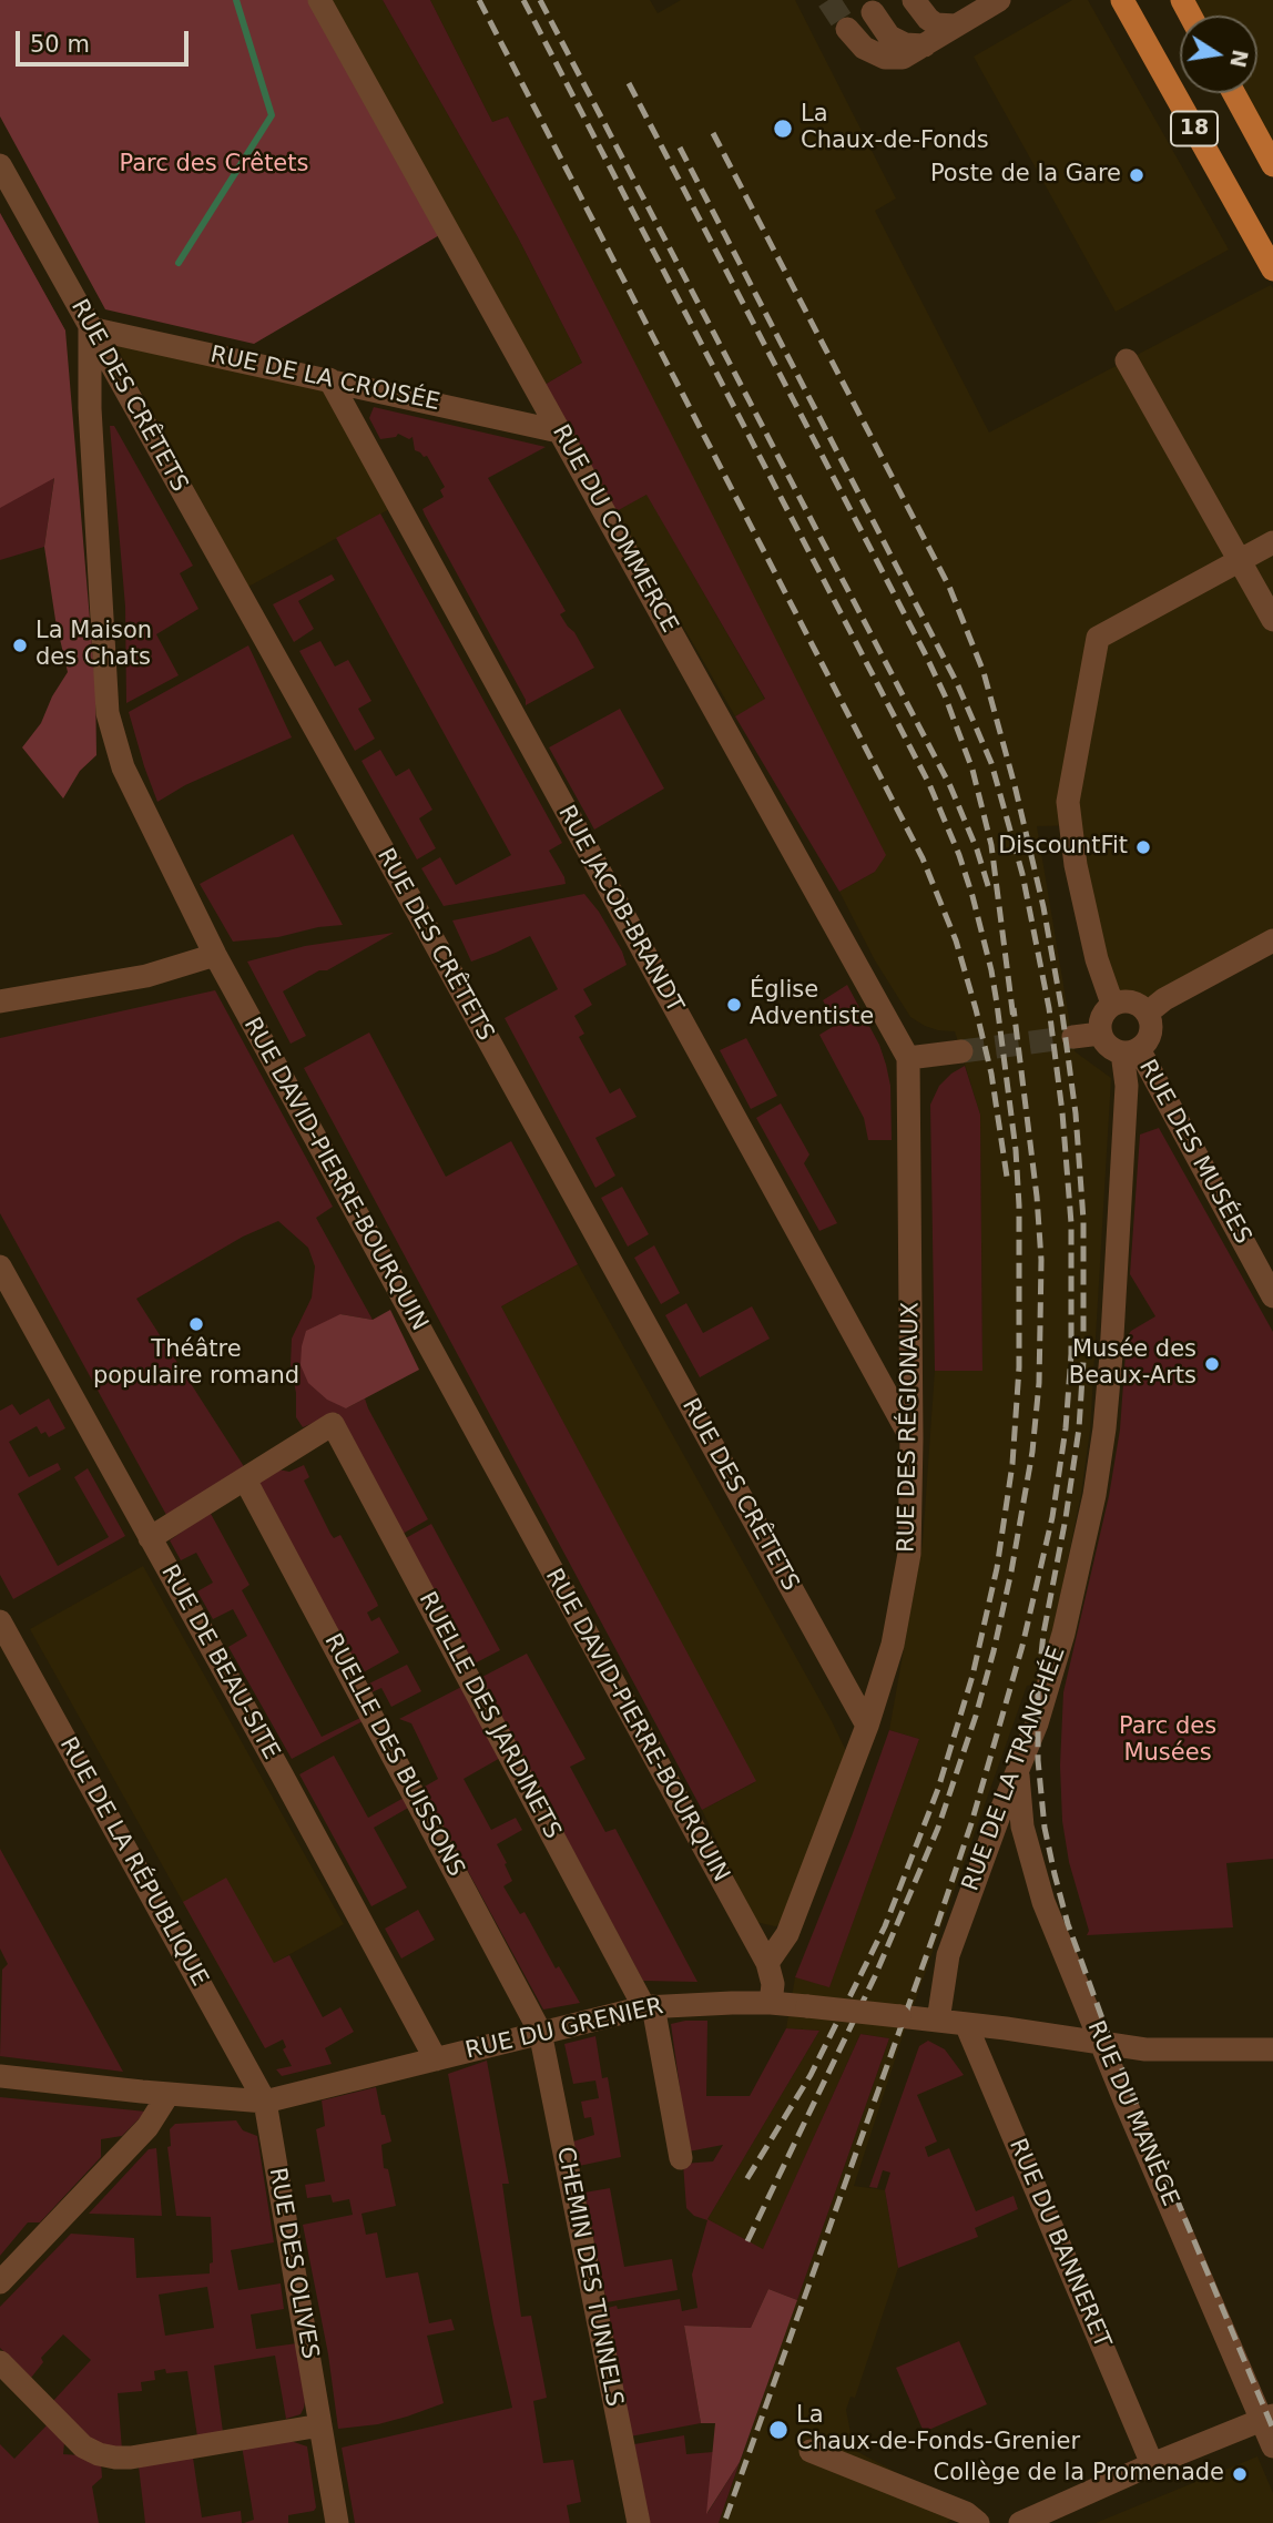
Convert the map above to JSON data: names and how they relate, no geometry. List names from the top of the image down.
{
  "streets": {
    "main road": ["18"],
    "street": [
      "RUE DE LA CROISÉE",
      "RUE DES CRÊTETS",
      "RUE DU COMMERCE",
      "RUE JACOB-BRANDT",
      "RUE DES MUSÉES",
      "RUE DAVID-PIERRE-BOURQUIN",
      "RUE DES RÉGIONAUX",
      "RUE DE BEAU-SITE",
      "RUELLE DES JARDINETS",
      "RUELLE DES BUISSONS",
      "RUE DE LA TRANCHÉE",
      "RUE DE LA RÉPUBLIQUE",
      "RUE DU GRENIER",
      "RUE DU MANÈGE",
      "RUE DU BANNERET",
      "RUE DES OLIVES",
      "CHEMIN DES TUNNELS"
    ]
  },
  "crossings": [
    ["RUE DE LA CROISÉE", "RUE DES CRÊTETS"],
    ["RUE DE LA CROISÉE", "RUE DU COMMERCE"],
    ["RUE DE LA CROISÉE", "RUE JACOB-BRANDT"],
    ["RUE DE LA CROISÉE", "RUE DAVID-PIERRE-BOURQUIN"],
    ["RUE DES CRÊTETS", "RUE DAVID-PIERRE-BOURQUIN"],
    ["RUE DES CRÊTETS", "RUE DES RÉGIONAUX"],
    ["RUE DU COMMERCE", "RUE DES RÉGIONAUX"],
    ["RUE JACOB-BRANDT", "RUE DES RÉGIONAUX"],
    ["RUE DES MUSÉES", "RUE DE LA TRANCHÉE"],
    ["RUE DAVID-PIERRE-BOURQUIN", "RUE DES RÉGIONAUX"],
    ["RUE DE BEAU-SITE", "RUE DU GRENIER"],
    ["RUELLE DES JARDINETS", "RUELLE DES BUISSONS"],
    ["RUELLE DES JARDINETS", "RUE DU GRENIER"],
    ["RUELLE DES BUISSONS", "RUE DU GRENIER"],
    ["RUELLE DES BUISSONS", "CHEMIN DES TUNNELS"],
    ["RUE DE LA TRANCHÉE", "RUE DU GRENIER"],
    ["RUE DE LA TRANCHÉE", "RUE DU MANÈGE"],
    ["RUE DE LA RÉPUBLIQUE", "RUE DU GRENIER"],
    ["RUE DE LA RÉPUBLIQUE", "RUE DES OLIVES"],
    ["RUE DU GRENIER", "RUE DU MANÈGE"],
    ["RUE DU GRENIER", "RUE DU BANNERET"],
    ["RUE DU GRENIER", "RUE DES OLIVES"],
    ["RUE DU GRENIER", "CHEMIN DES TUNNELS"]
  ],
  "parks": ["Parc des Crêtets", "Parc des Musées"],
  "places": [
    "La Chaux-de-Fonds",
    "Poste de la Gare",
    "La Maison des Chats",
    "DiscountFit",
    "Église Adventiste",
    "Théâtre populaire romand",
    "Musée des Beaux-Arts",
    "La Chaux-de-Fonds-Grenier",
    "Collège de la Promenade"
  ],
  "scale_bar": "50 m",
  "north": "right"
}
